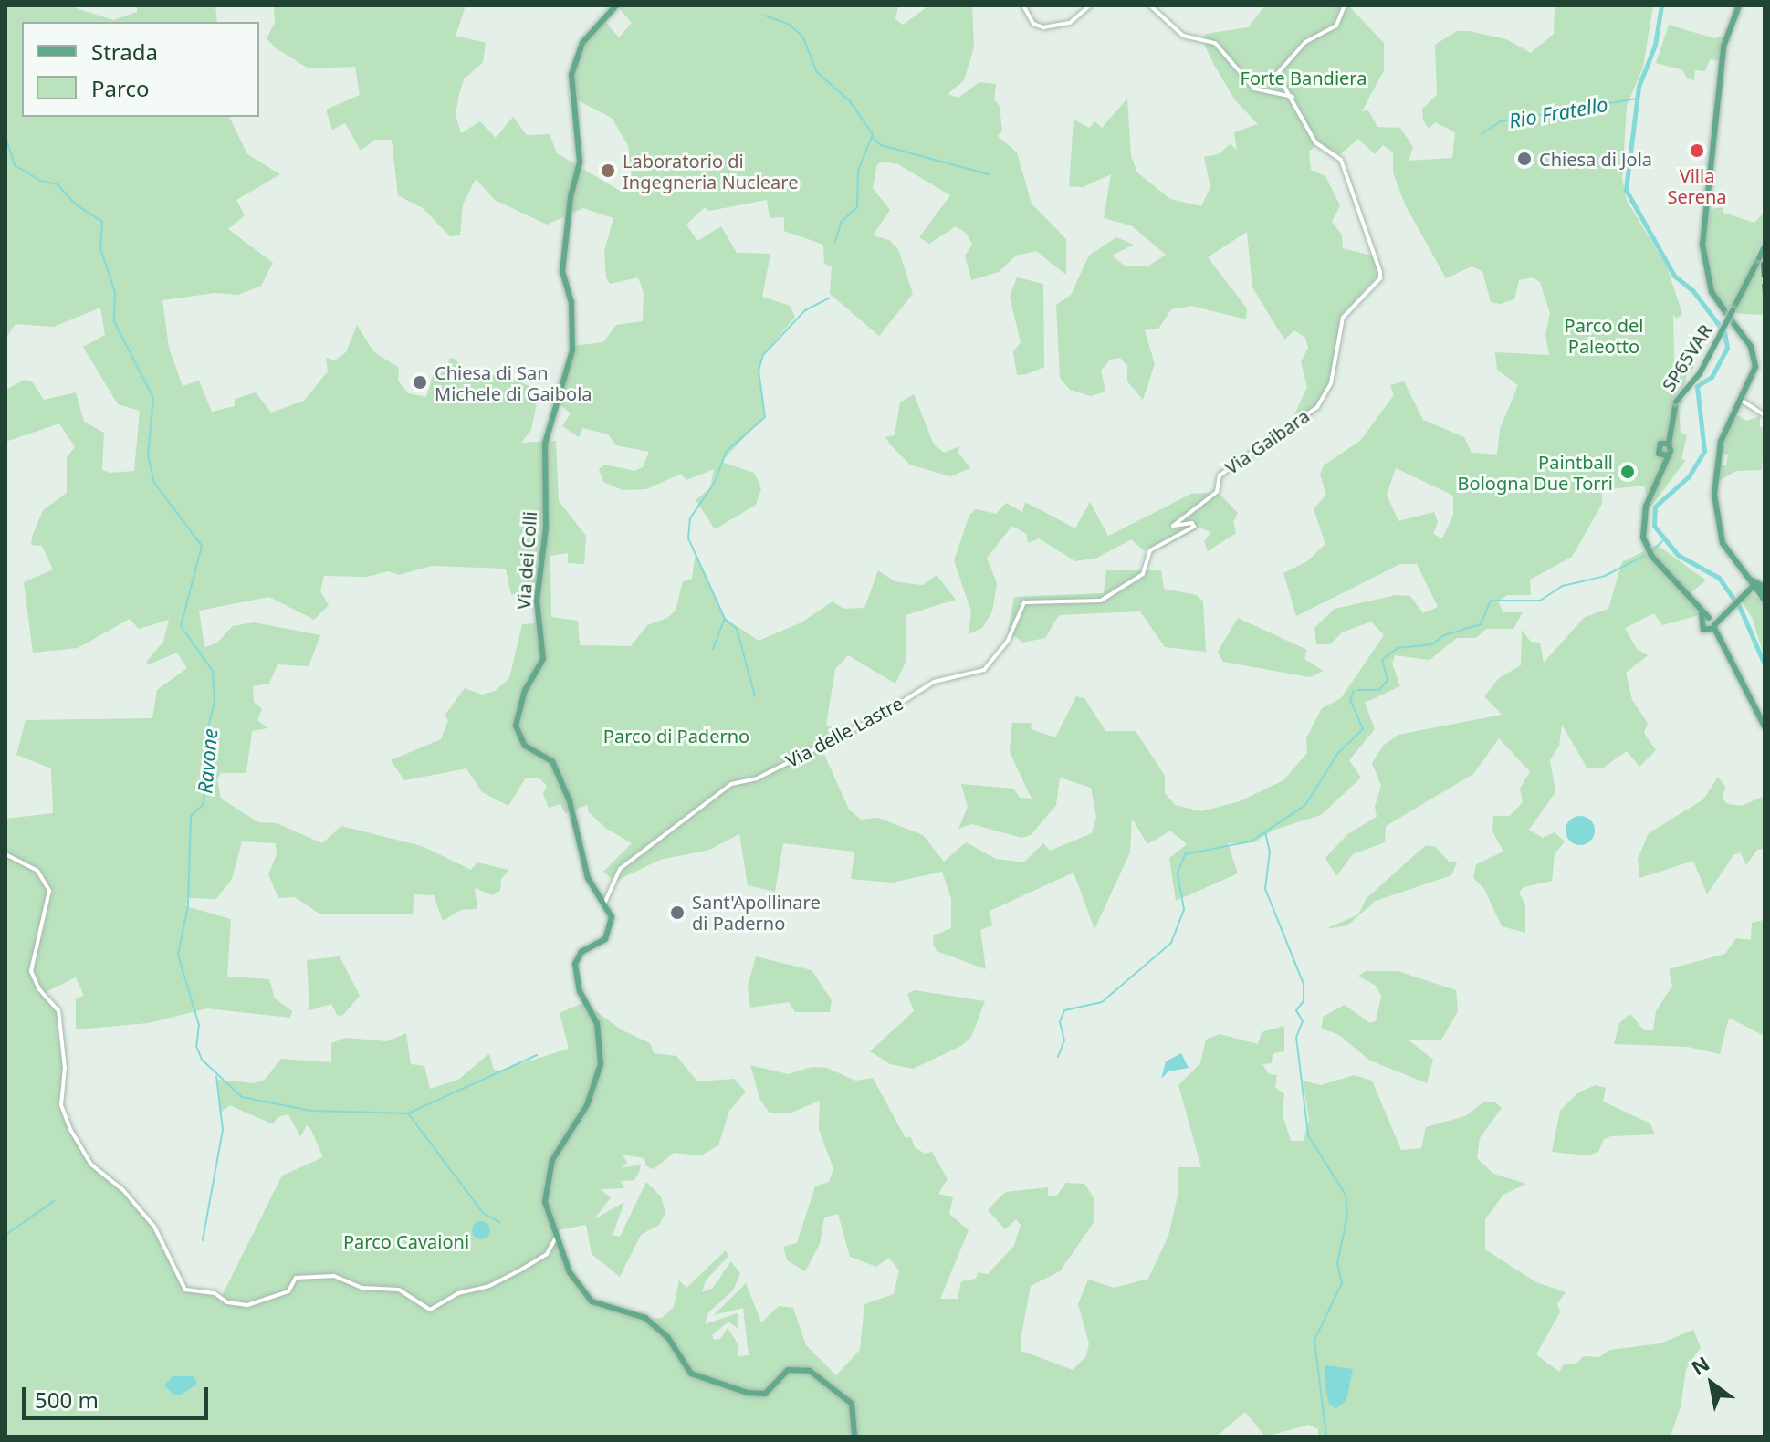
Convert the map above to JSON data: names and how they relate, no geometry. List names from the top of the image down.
{
  "streets": {
    "main road": ["SP65VAR", "Via dei Colli"],
    "street": ["Via Gaibara", "Via delle Lastre"]
  },
  "crossings": [
    ["Via Gaibara", "Via delle Lastre"],
    ["Via dei Colli", "Via delle Lastre"]
  ],
  "water": ["Rio Fratello", "Ravone"],
  "parks": [
    "Forte Bandiera",
    "Parco del Paleotto",
    "Parco di Paderno",
    "Parco Cavaioni"
  ],
  "places": [
    "Villa Serena",
    "Chiesa di Jola",
    "Laboratorio di Ingegneria Nucleare",
    "Chiesa di San Michele di Gaibola",
    "Paintball Bologna Due Torri",
    "Sant'Apollinare di Paderno"
  ],
  "legend": ["Strada", "Parco"],
  "scale_bar": "500 m",
  "north": "top left"
}
